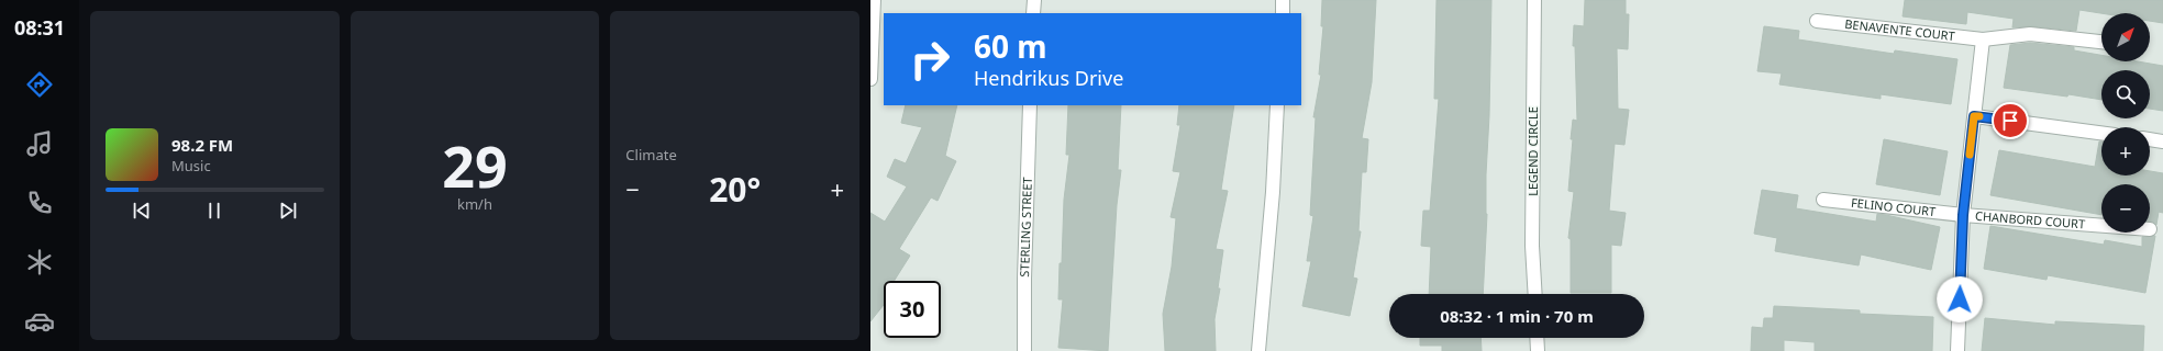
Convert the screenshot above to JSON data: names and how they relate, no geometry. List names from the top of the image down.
{
  "streets": {
    "street": [
      "BENAVENTE COURT",
      "LEGEND CIRCLE",
      "FELINO COURT",
      "CHANBORD COURT",
      "STERLING STREET"
    ]
  },
  "crossings": [
    ["FELINO COURT", "CHANBORD COURT"]
  ],
  "north": "top right",
  "page": {
    "tabs": "08:31",
    "tile": [
      ["29", "km/h"],
      "Climate"
    ],
    "map_buttons": ["+", "−"],
    "turn": ["60 m", "Hendrikus Drive"],
    "song": ["98.2 FM", "Music"],
    "heat": ["−", "20°", "+"],
    "limit": "30",
    "trip": "08:32 · 1 min · 70 m"
  }
}
